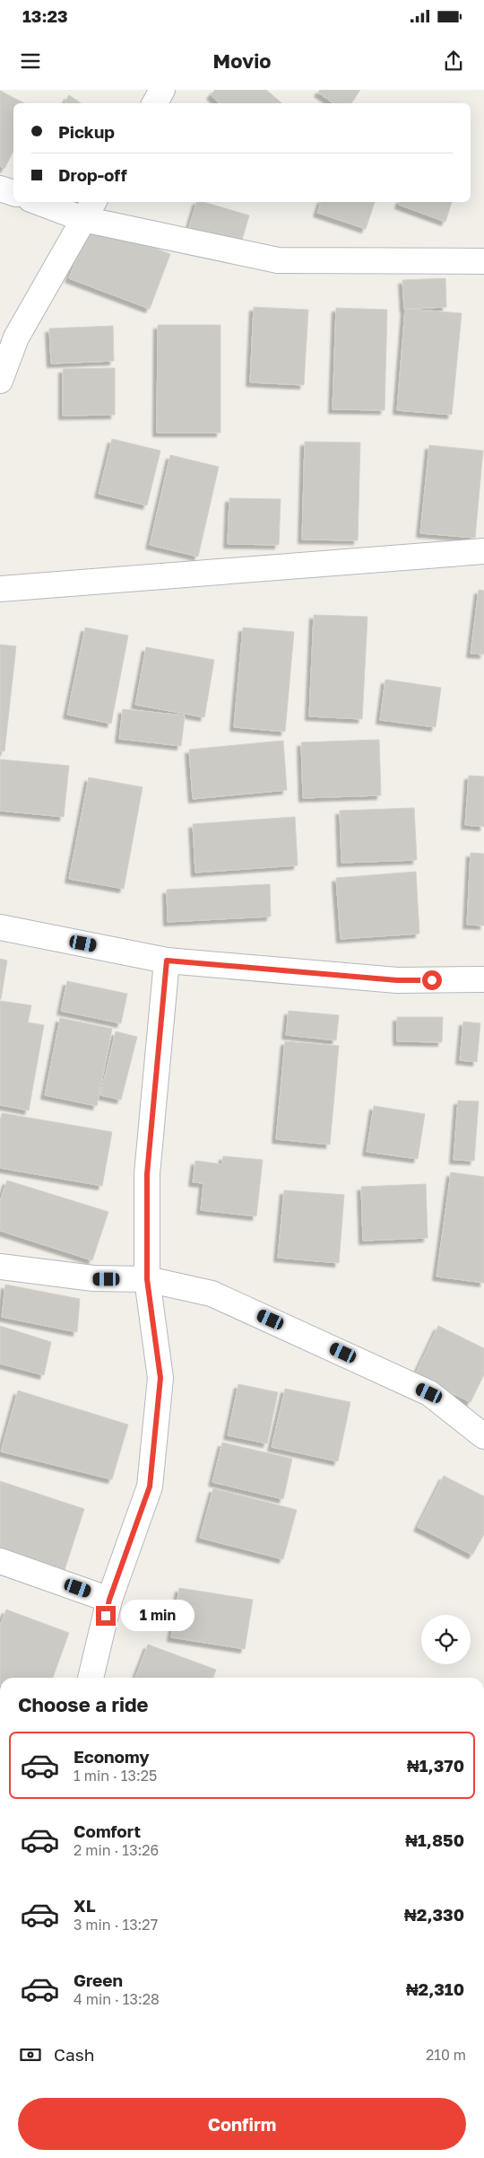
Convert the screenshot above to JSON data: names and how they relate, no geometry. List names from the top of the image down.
{
  "page": {
    "status": "13:23",
    "header": "Movio",
    "banner": ["Pickup", "Drop-off"],
    "bubble": "1 min",
    "heading": "Choose a ride",
    "list": [
      {
        "name": "Economy",
        "note": "1 min · 13:25",
        "value": "₦1,370"
      },
      {
        "name": "Comfort",
        "note": "2 min · 13:26",
        "value": "₦1,850"
      },
      {
        "name": "XL",
        "note": "3 min · 13:27",
        "value": "₦2,330"
      },
      {
        "name": "Green",
        "note": "4 min · 13:28",
        "value": "₦2,310"
      }
    ],
    "pay": ["Cash", "210 m"],
    "buttons": "Confirm"
  }
}
